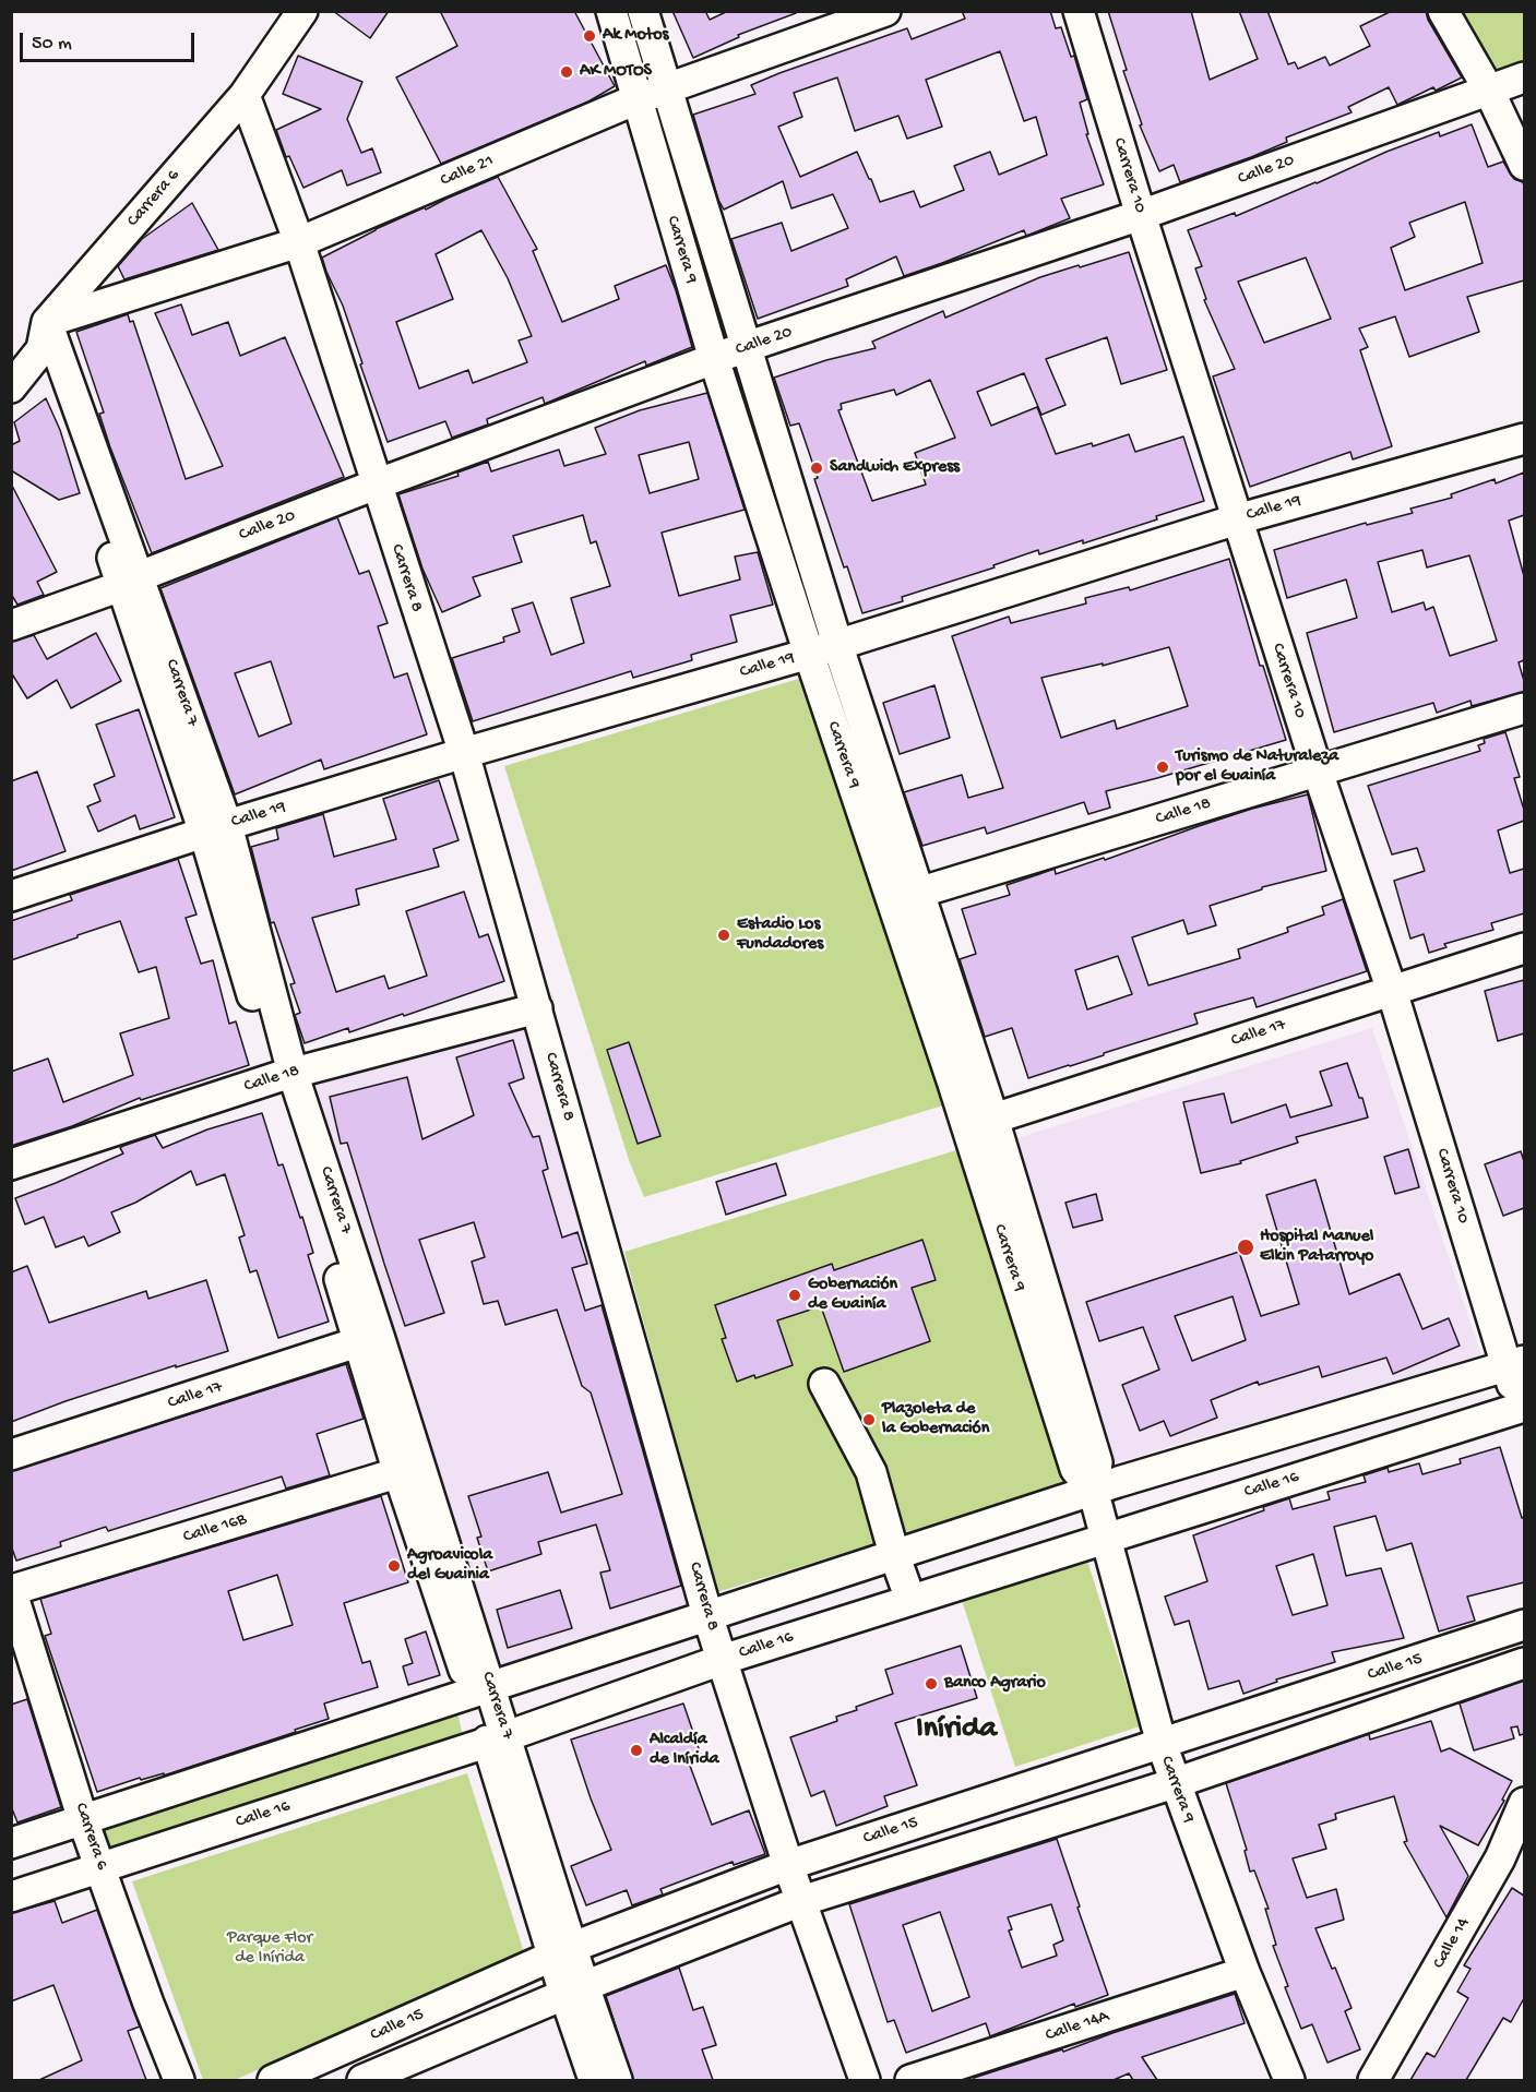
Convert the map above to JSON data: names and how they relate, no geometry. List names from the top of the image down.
{
  "streets": {
    "street": [
      "Calle 20",
      "Calle 21",
      "Carrera 10",
      "Carrera 6",
      "Carrera 9",
      "Calle 19",
      "Carrera 8",
      "Carrera 7",
      "Calle 18",
      "Calle 17",
      "Calle 16",
      "Calle 16B",
      "Calle 15",
      "Calle 14",
      "Calle 14A"
    ]
  },
  "crossings": [
    ["Calle 20", "Carrera 10"],
    ["Calle 20", "Carrera 9"],
    ["Calle 20", "Carrera 8"],
    ["Calle 20", "Carrera 7"],
    ["Calle 21", "Carrera 6"],
    ["Calle 21", "Carrera 9"],
    ["Calle 21", "Carrera 8"],
    ["Calle 21", "Carrera 7"],
    ["Carrera 10", "Calle 19"],
    ["Carrera 10", "Calle 18"],
    ["Carrera 10", "Calle 17"],
    ["Carrera 10", "Calle 16"],
    ["Carrera 6", "Carrera 8"],
    ["Carrera 6", "Carrera 7"],
    ["Carrera 6", "Calle 16"],
    ["Carrera 6", "Calle 16B"],
    ["Carrera 9", "Calle 19"],
    ["Carrera 9", "Calle 18"],
    ["Carrera 9", "Calle 17"],
    ["Carrera 9", "Calle 16"],
    ["Carrera 9", "Calle 15"],
    ["Carrera 9", "Calle 14A"],
    ["Calle 19", "Carrera 8"],
    ["Calle 19", "Carrera 7"],
    ["Carrera 8", "Calle 18"],
    ["Carrera 8", "Calle 16"],
    ["Carrera 8", "Calle 15"],
    ["Carrera 7", "Calle 18"],
    ["Carrera 7", "Calle 17"],
    ["Carrera 7", "Calle 16"],
    ["Carrera 7", "Calle 16B"],
    ["Carrera 7", "Calle 15"]
  ],
  "districts": ["Inírida"],
  "parks": ["Parque Flor de Inírida"],
  "places": [
    "Ak Motos",
    "AK MOTOS",
    "Sandwich Express",
    "Turismo de Naturaleza por el Guainía",
    "Estadio Los Fundadores",
    "Hospital Manuel Elkin Patarroyo",
    "Gobernación de Guainía",
    "Plazoleta de la Gobernación",
    "Agroavicola del Guainia",
    "Banco Agrario",
    "Alcaldía de Inírida"
  ],
  "scale_bar": "50 m"
}
